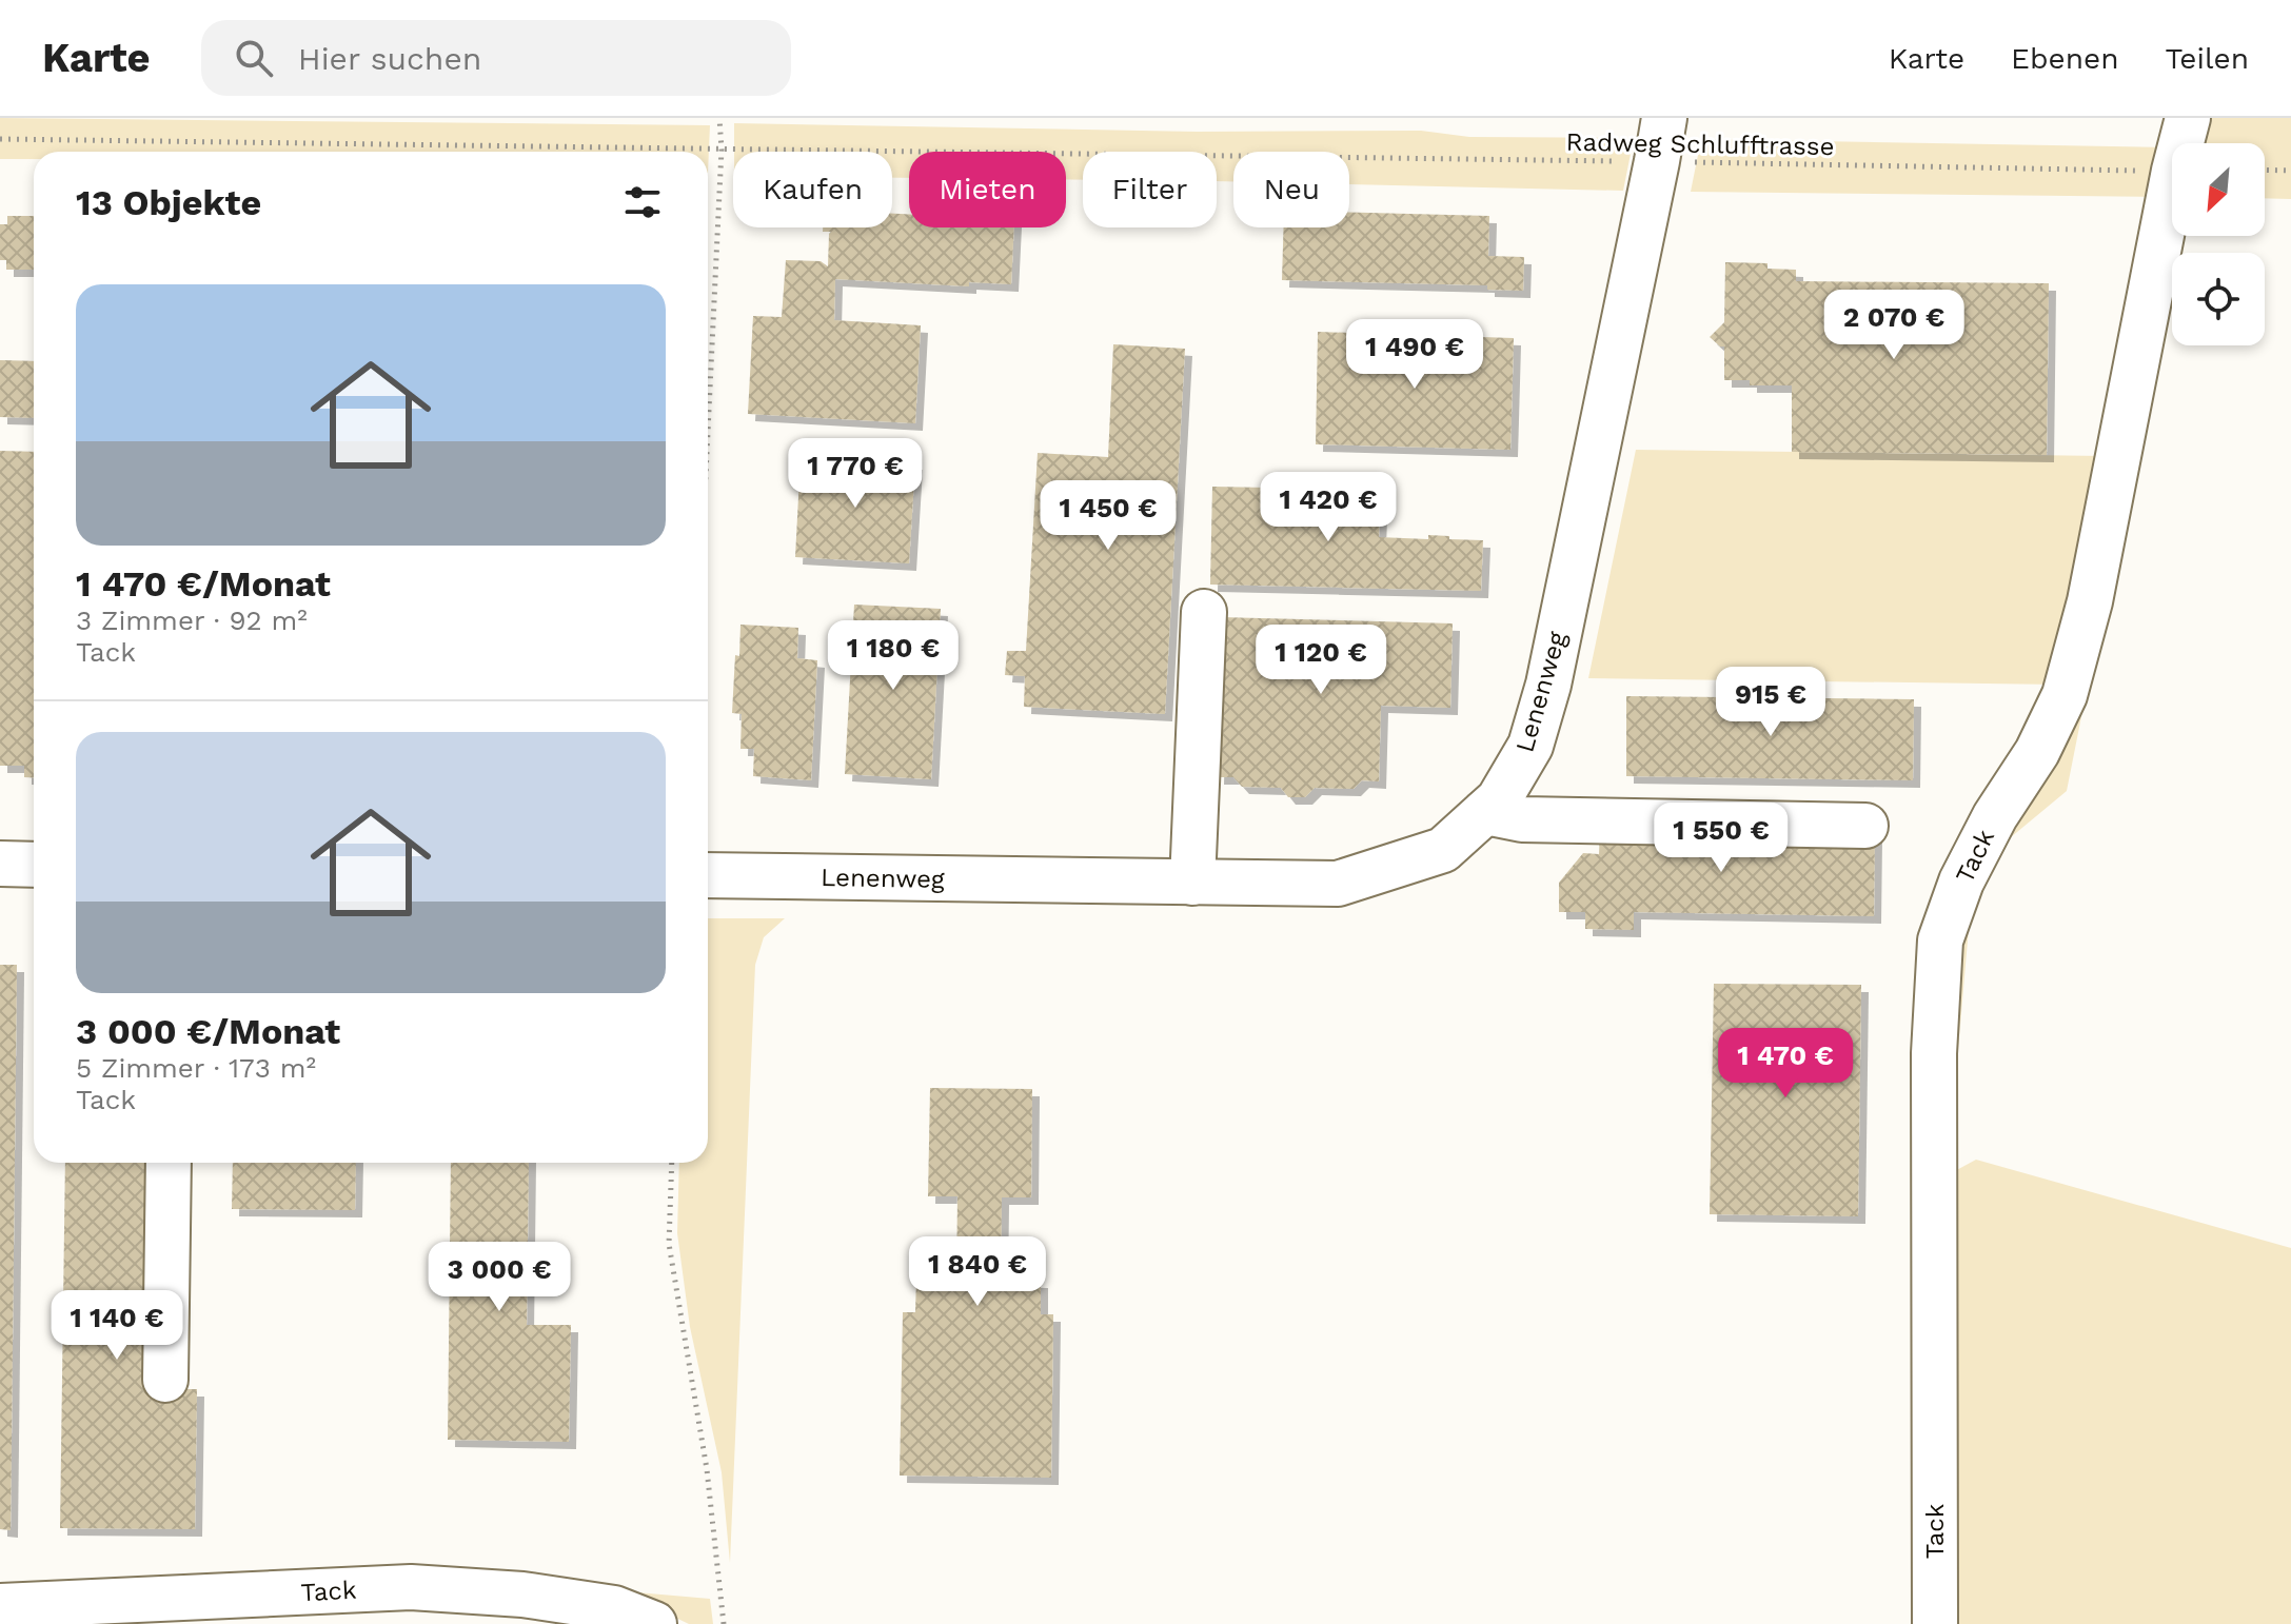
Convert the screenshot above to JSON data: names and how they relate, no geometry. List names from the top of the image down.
{
  "streets": {
    "street": ["Lenenweg", "Tack"],
    "path": ["Radweg Schlufftrasse"]
  },
  "crossings": [
    ["Radweg Schlufftrasse", "Lenenweg"]
  ],
  "north": "bottom left",
  "page": {
    "header": "Karte",
    "search": "Hier suchen",
    "nav": ["Karte", "Ebenen", "Teilen"],
    "chip": [
      "Kaufen",
      "Mieten",
      "Filter",
      "Neu"
    ],
    "heading": "13 Objekte",
    "list": [
      {
        "name": "1 470 €/Monat",
        "note": "3 Zimmer · 92 m² · Tack"
      },
      {
        "name": "3 000 €/Monat",
        "note": "5 Zimmer · 173 m² · Tack"
      }
    ],
    "price": [
      "2 070 €",
      "1 490 €",
      "1 770 €",
      "1 420 €",
      "1 450 €",
      "1 180 €",
      "1 120 €",
      "915 €",
      "1 550 €",
      "1 470 €",
      "1 840 €",
      "3 000 €",
      "1 140 €"
    ]
  }
}
